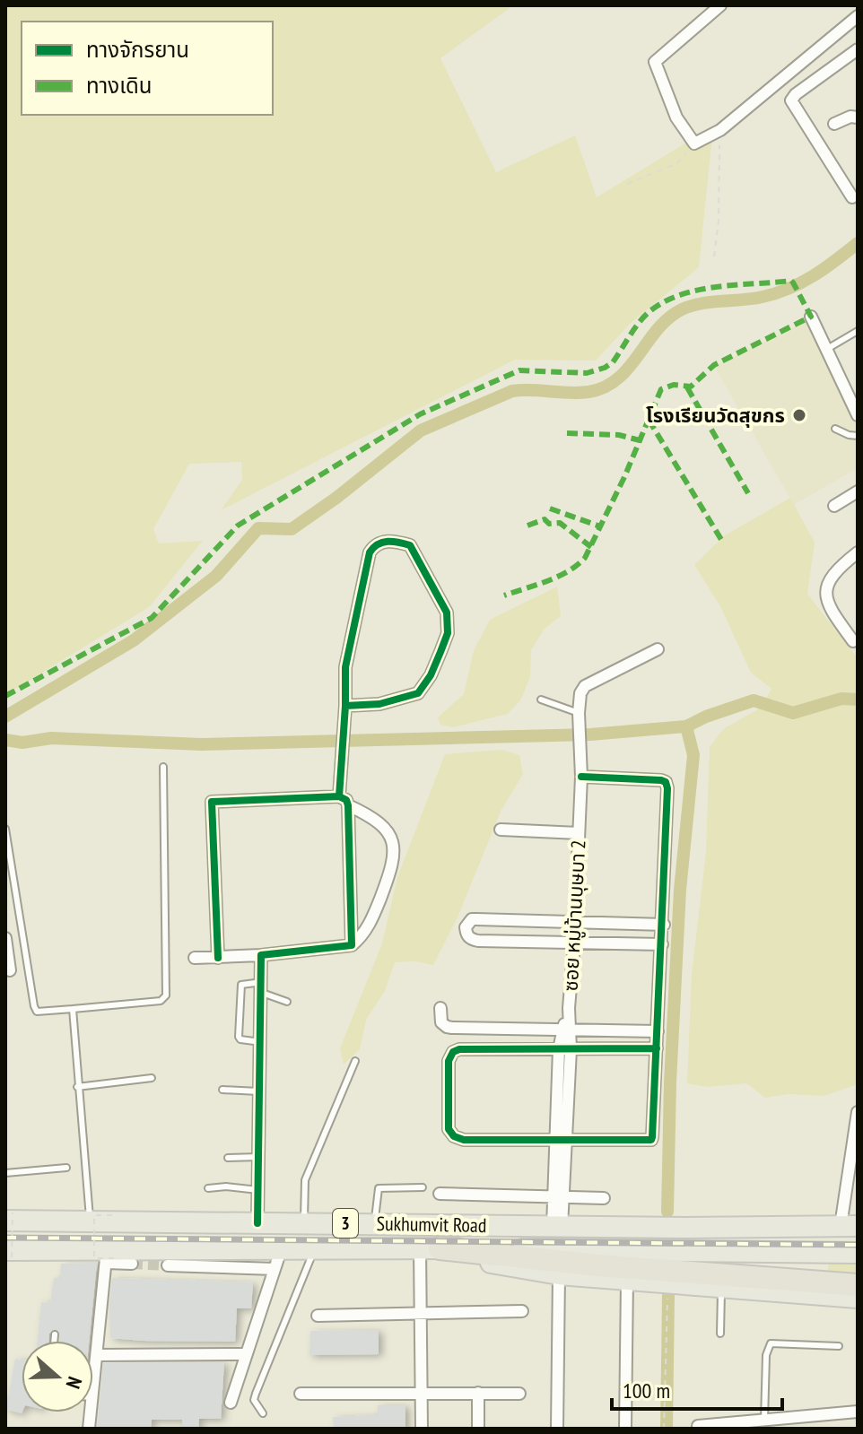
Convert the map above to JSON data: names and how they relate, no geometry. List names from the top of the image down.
{
  "streets": {
    "highway": ["3", "Sukhumvit Road"],
    "street": ["ซอย หมู่บ้านบุษบา 2"]
  },
  "crossings": [
    ["ซอย หมู่บ้านบุษบา 2", "Sukhumvit Road"]
  ],
  "places": ["โรงเรียนวัดสุขกร"],
  "legend": ["ทางจักรยาน", "ทางเดิน"],
  "scale_bar": "100 m",
  "north": "right"
}
